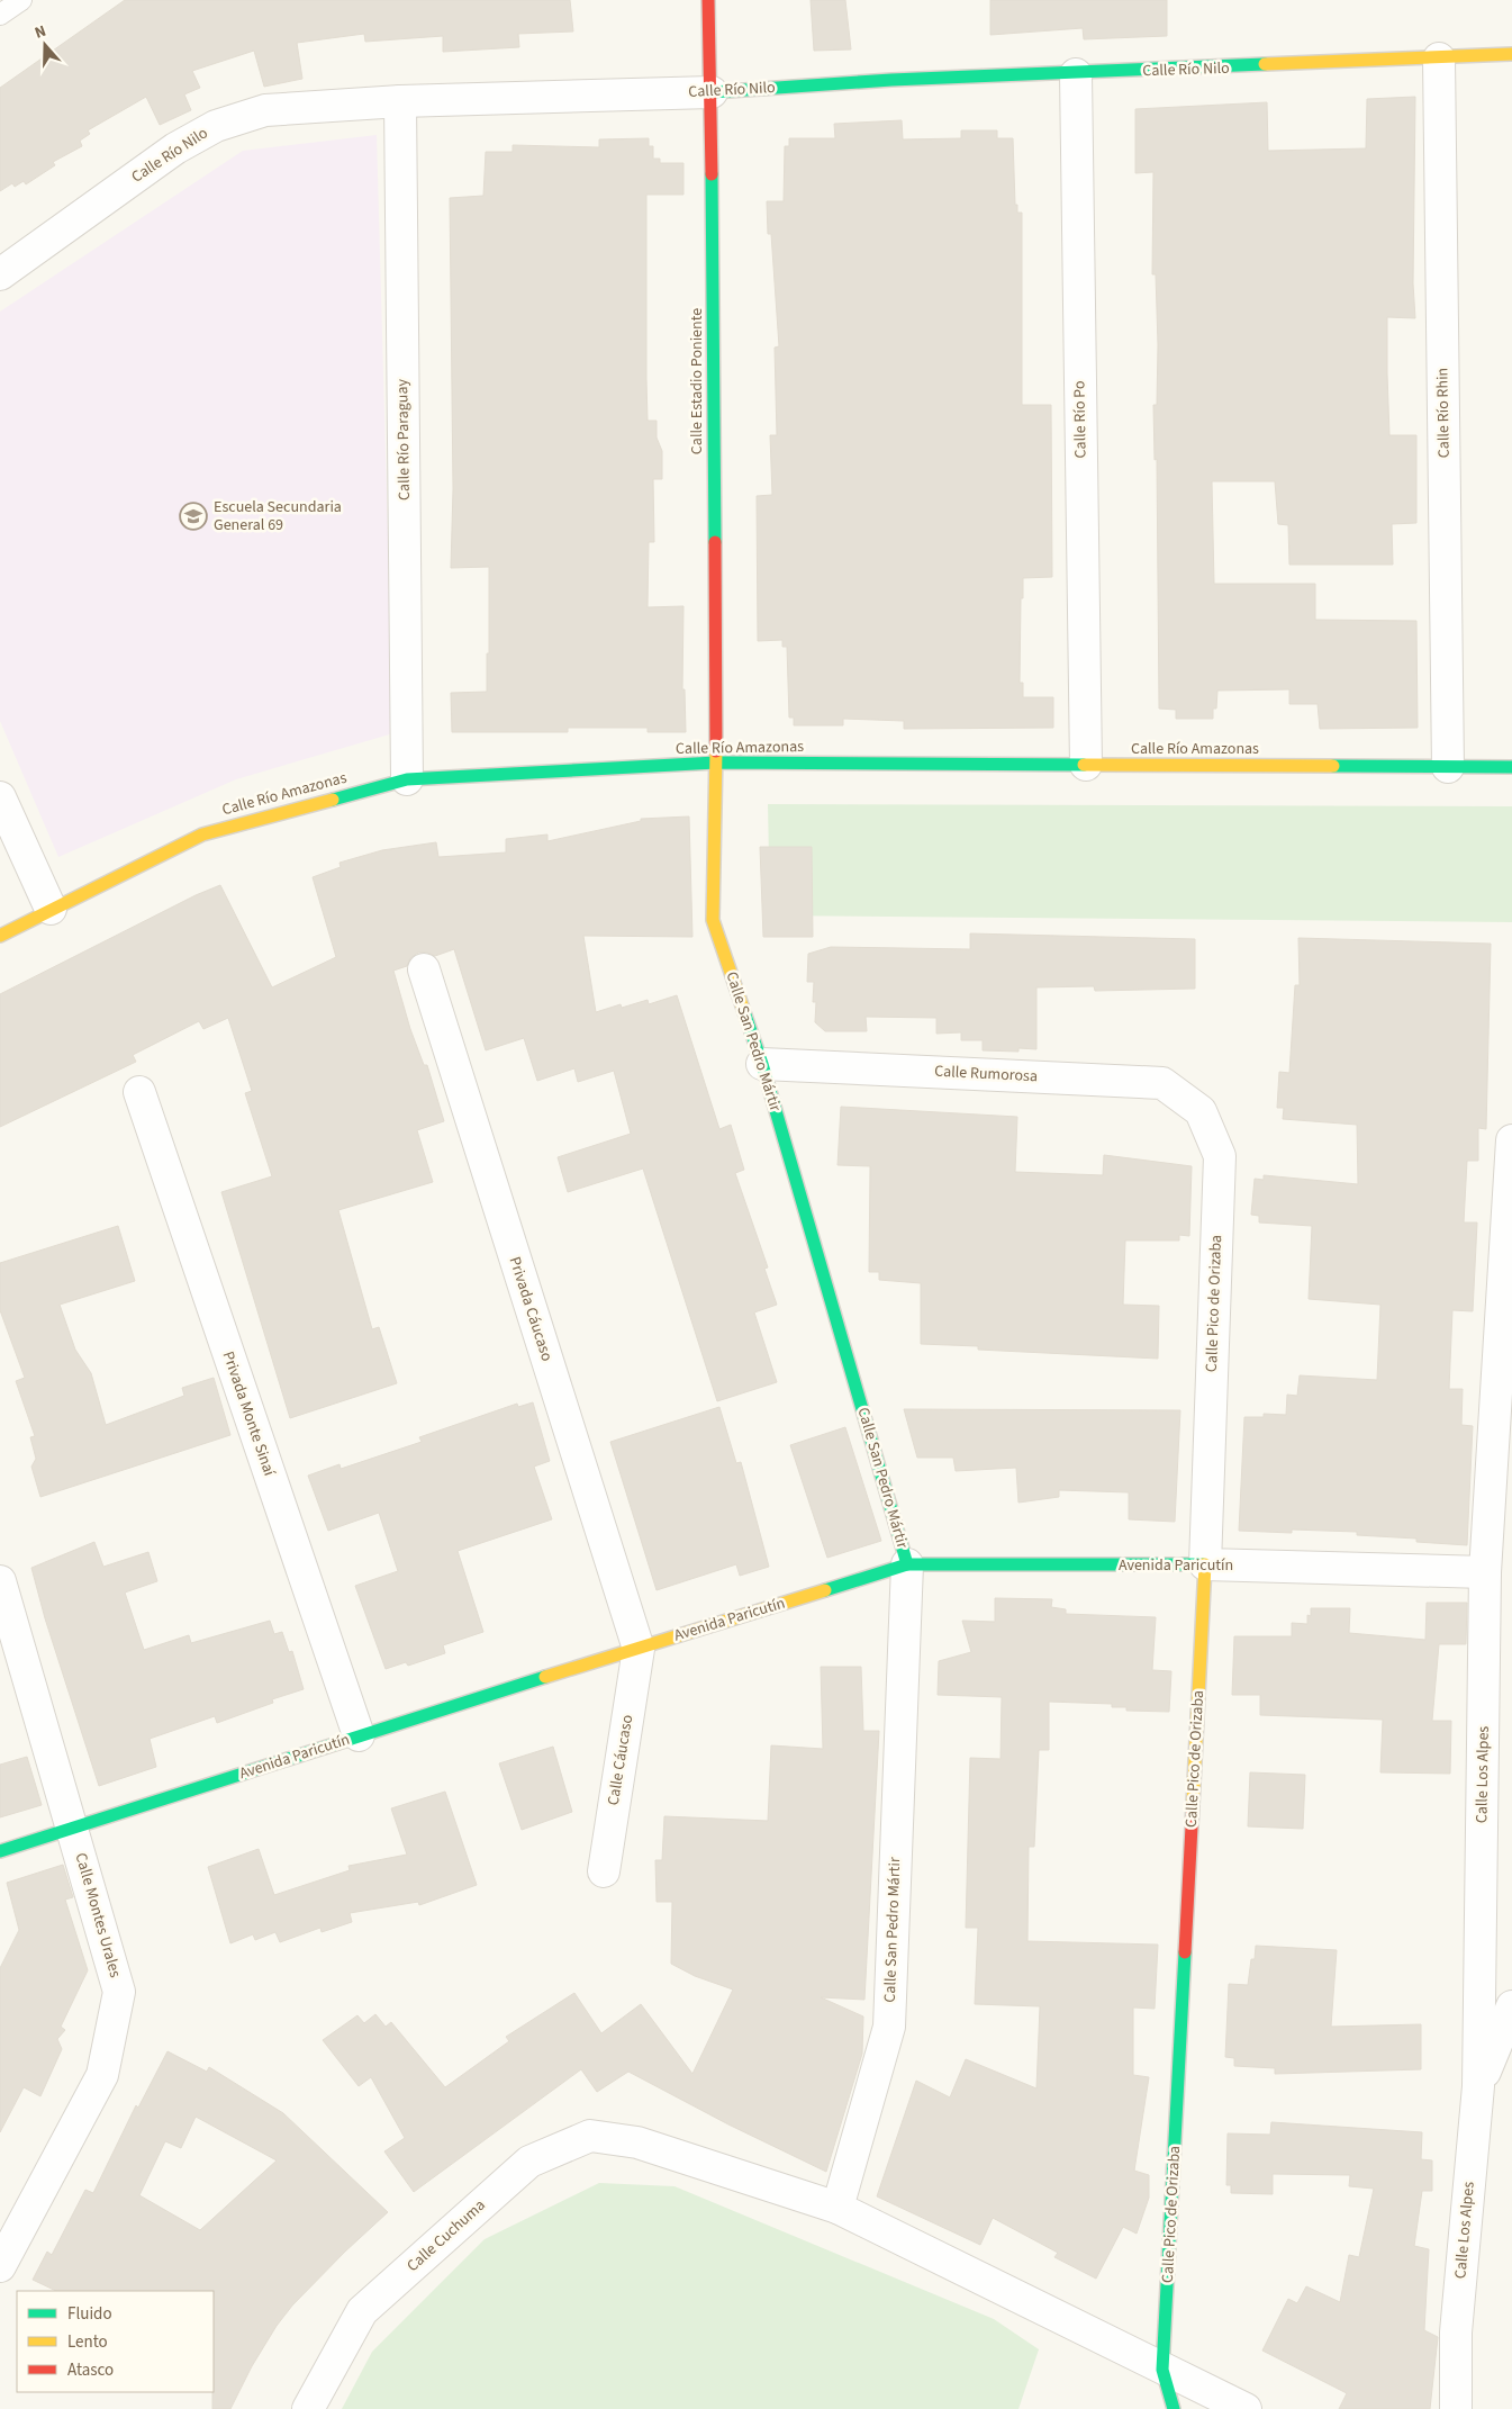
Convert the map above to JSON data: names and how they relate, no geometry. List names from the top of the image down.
{
  "streets": {
    "street": [
      "Calle Río Nilo",
      "Calle Estadio Poniente",
      "Calle Río Rhin",
      "Calle Río Po",
      "Calle Río Paraguay",
      "Calle Río Amazonas",
      "Calle San Pedro Mártir",
      "Calle Rumorosa",
      "Calle Pico de Orizaba",
      "Privada Cáucaso",
      "Privada Monte Sinaí",
      "Avenida Paricutín",
      "Calle Cáucaso",
      "Calle Los Alpes",
      "Calle Montes Urales",
      "Calle Cuchuma"
    ]
  },
  "crossings": [
    ["Calle Río Nilo", "Calle Estadio Poniente"],
    ["Calle Río Nilo", "Calle Río Rhin"],
    ["Calle Río Nilo", "Calle Río Po"],
    ["Calle Río Nilo", "Calle Río Paraguay"],
    ["Calle Estadio Poniente", "Calle Río Amazonas"],
    ["Calle Estadio Poniente", "Calle San Pedro Mártir"],
    ["Calle Río Rhin", "Calle Río Amazonas"],
    ["Calle Río Po", "Calle Río Amazonas"],
    ["Calle Río Paraguay", "Calle Río Amazonas"],
    ["Calle Río Amazonas", "Calle San Pedro Mártir"],
    ["Calle San Pedro Mártir", "Calle Rumorosa"],
    ["Calle San Pedro Mártir", "Avenida Paricutín"],
    ["Calle San Pedro Mártir", "Calle Cuchuma"],
    ["Calle Rumorosa", "Calle Pico de Orizaba"],
    ["Calle Pico de Orizaba", "Avenida Paricutín"],
    ["Calle Pico de Orizaba", "Calle Cuchuma"],
    ["Privada Cáucaso", "Avenida Paricutín"],
    ["Privada Cáucaso", "Calle Cáucaso"],
    ["Privada Monte Sinaí", "Avenida Paricutín"],
    ["Avenida Paricutín", "Calle Cáucaso"],
    ["Avenida Paricutín", "Calle Los Alpes"],
    ["Avenida Paricutín", "Calle Montes Urales"]
  ],
  "places": {
    "school or university": ["Escuela Secundaria General 69"]
  },
  "legend": ["Fluido", "Lento", "Atasco"],
  "north": "top"
}
